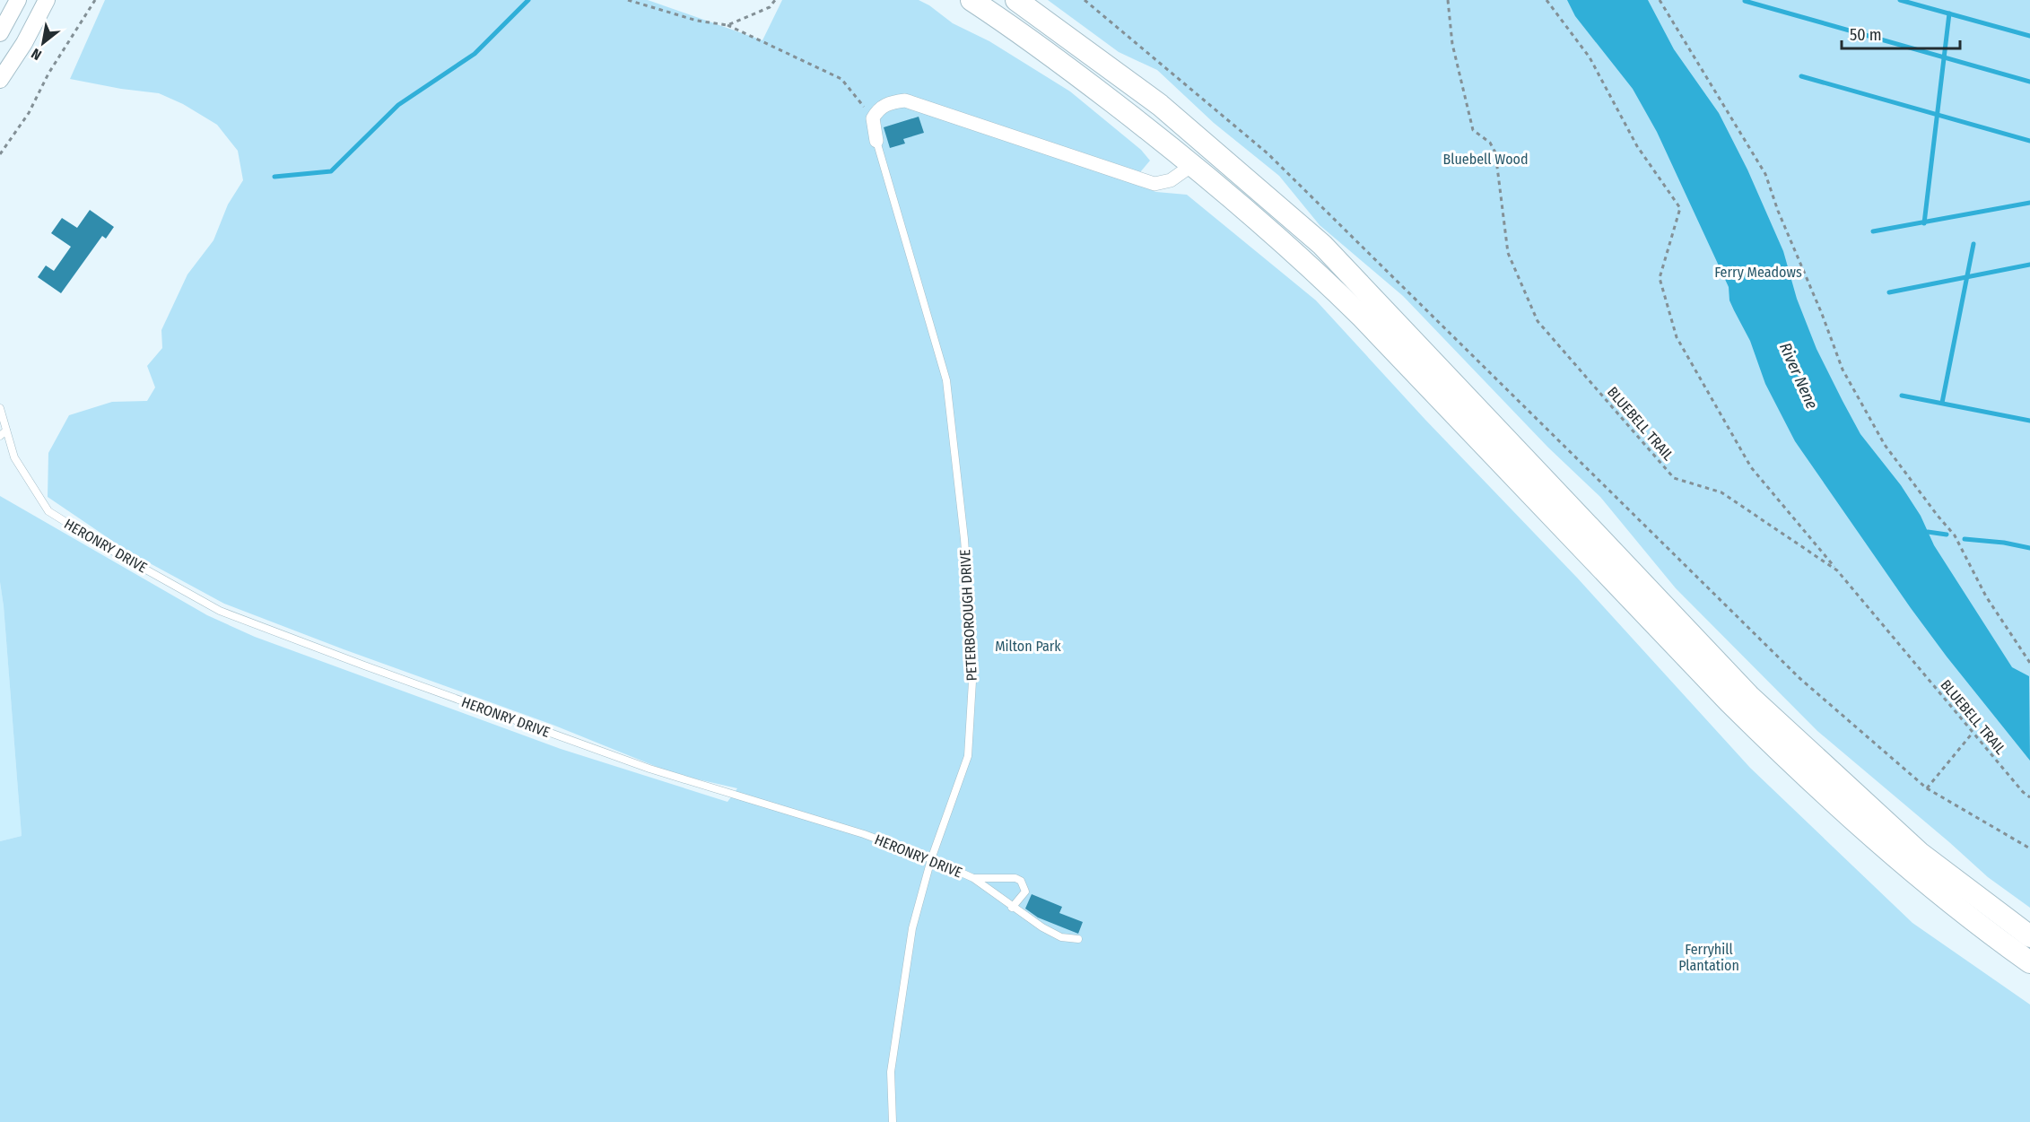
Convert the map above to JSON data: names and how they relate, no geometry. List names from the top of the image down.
{
  "streets": {
    "lane": ["HERONRY DRIVE", "PETERBOROUGH DRIVE"],
    "path": ["BLUEBELL TRAIL"]
  },
  "crossings": [
    ["HERONRY DRIVE", "PETERBOROUGH DRIVE"]
  ],
  "water": ["River Nene"],
  "parks": [
    "Bluebell Wood",
    "Ferry Meadows",
    "Milton Park",
    "Ferryhill Plantation"
  ],
  "scale_bar": "50 m",
  "north": "bottom left"
}
